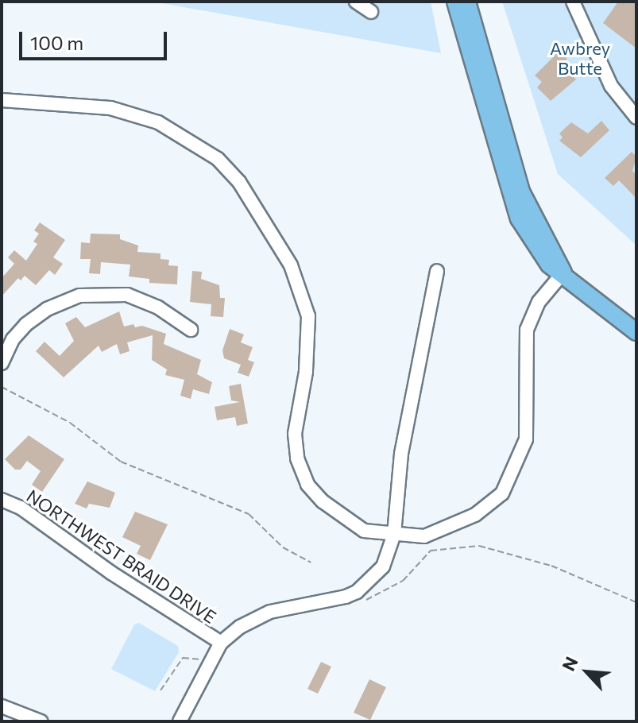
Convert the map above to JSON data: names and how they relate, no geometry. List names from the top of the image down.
{
  "streets": {
    "street": ["NORTHWEST BRAID DRIVE"]
  },
  "parks": ["Awbrey Butte"],
  "scale_bar": "100 m",
  "north": "top left"
}
